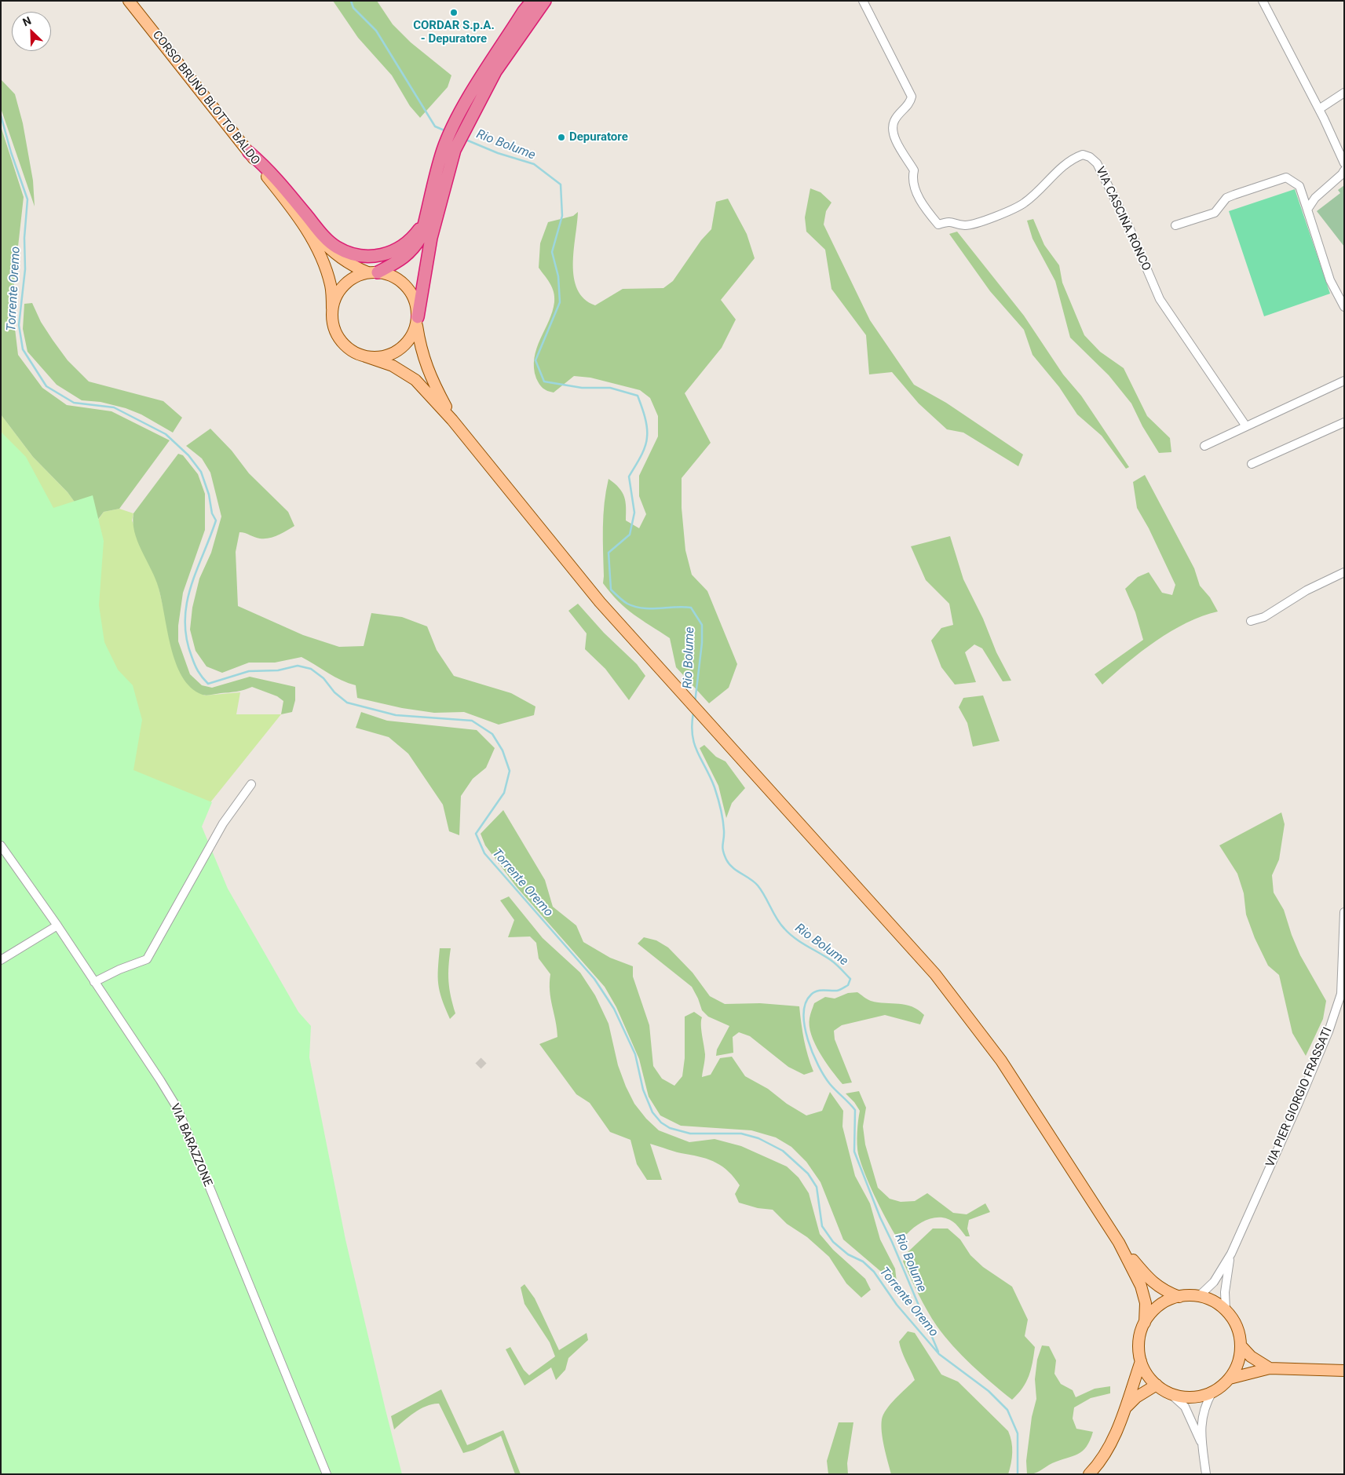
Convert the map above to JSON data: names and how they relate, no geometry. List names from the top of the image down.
{
  "streets": {
    "main road": ["CORSO BRUNO BLOTTO BALDO"],
    "street": ["VIA CASCINA RONCO", "VIA PIER GIORGIO FRASSATI", "VIA BARAZZONE"]
  },
  "water": ["Rio Bolume", "Torrente Oremo"],
  "places": ["CORDAR S.p.A. - Depuratore", "Depuratore"],
  "north": "top left"
}
